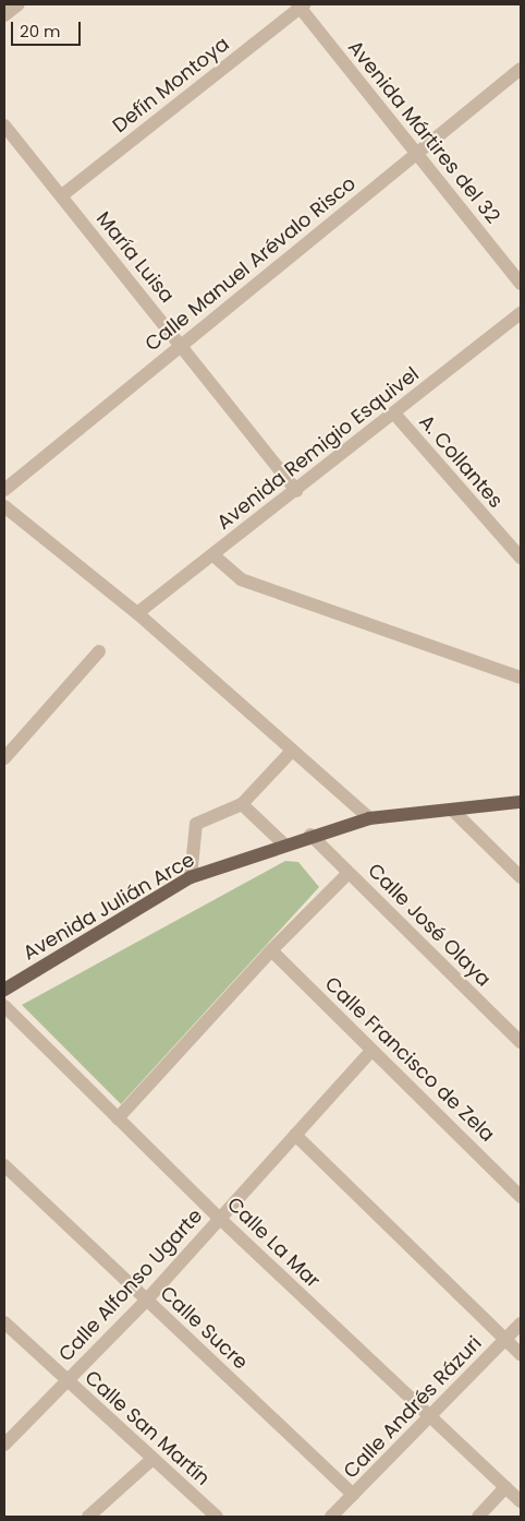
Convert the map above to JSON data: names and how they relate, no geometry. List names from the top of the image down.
{
  "streets": {
    "main road": ["Avenida Julián Arce"],
    "street": [
      "Defín Montoya",
      "Avenida Mártires del 32",
      "María Luisa",
      "Calle Manuel Arévalo Risco",
      "Avenida Remigio Esquivel",
      "A. Collantes",
      "Calle José Olaya",
      "Calle Francisco de Zela",
      "Calle La Mar",
      "Calle Alfonso Ugarte",
      "Calle Sucre",
      "Calle Andrés Rázuri",
      "Calle San Martín"
    ]
  },
  "crossings": [
    ["Defín Montoya", "Avenida Mártires del 32"],
    ["Defín Montoya", "María Luisa"],
    ["Avenida Mártires del 32", "Calle Manuel Arévalo Risco"],
    ["María Luisa", "Calle Manuel Arévalo Risco"],
    ["María Luisa", "Avenida Remigio Esquivel"],
    ["Avenida Remigio Esquivel", "A. Collantes"],
    ["Avenida Julián Arce", "Calle José Olaya"],
    ["Calle Francisco de Zela", "Calle Alfonso Ugarte"],
    ["Calle La Mar", "Calle Alfonso Ugarte"],
    ["Calle La Mar", "Calle Andrés Rázuri"],
    ["Calle Alfonso Ugarte", "Calle Sucre"],
    ["Calle Alfonso Ugarte", "Calle San Martín"],
    ["Calle Sucre", "Calle Andrés Rázuri"]
  ],
  "scale_bar": "20 m"
}
